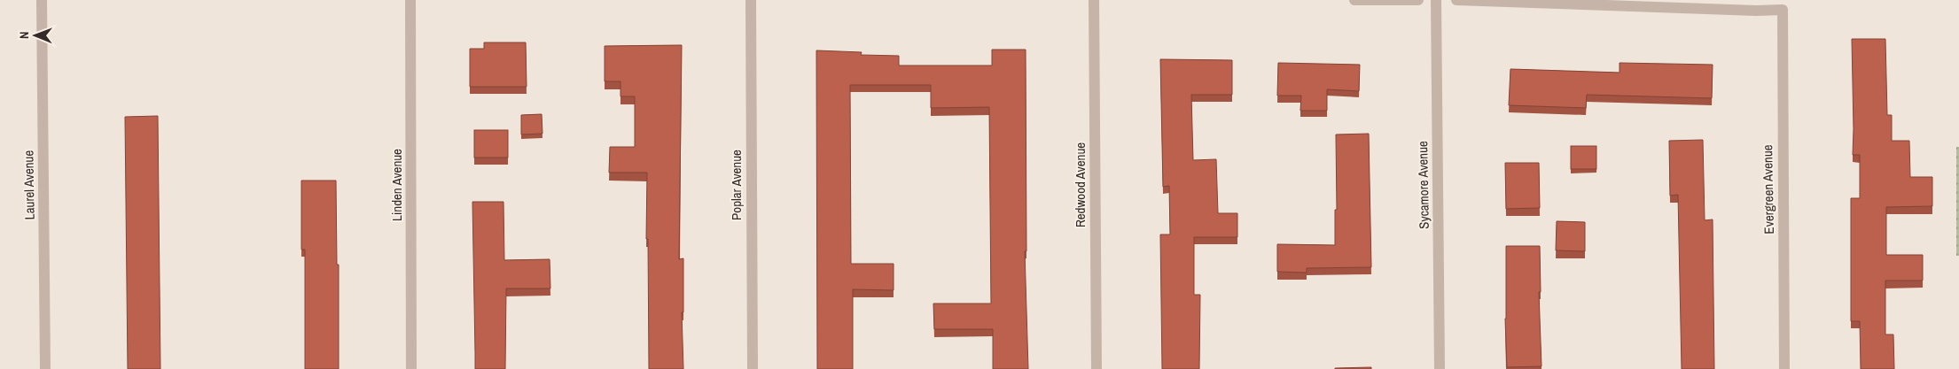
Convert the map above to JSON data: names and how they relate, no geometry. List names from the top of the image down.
{
  "streets": {
    "street": [
      "Laurel Avenue",
      "Linden Avenue",
      "Poplar Avenue",
      "Redwood Avenue",
      "Sycamore Avenue",
      "Evergreen Avenue"
    ]
  },
  "north": "left"
}
